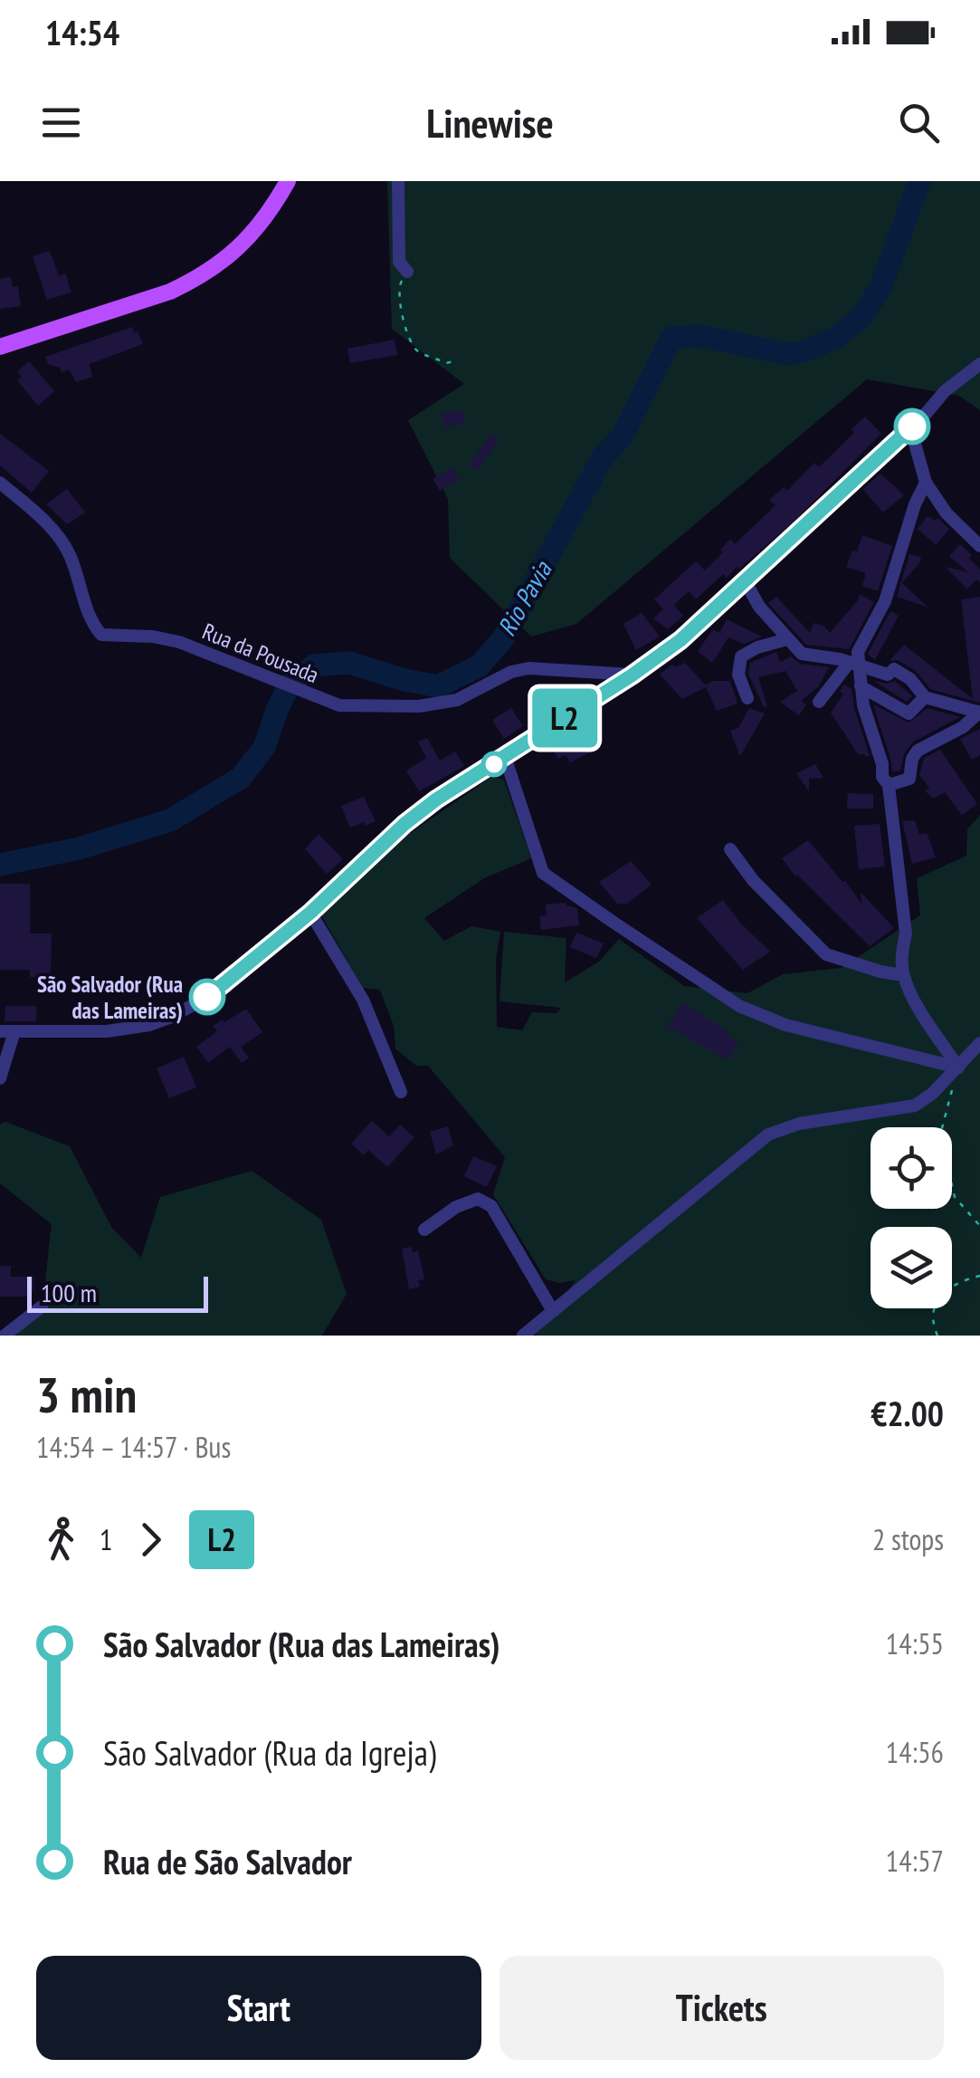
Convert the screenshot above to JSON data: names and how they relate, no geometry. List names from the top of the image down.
{
  "streets": {
    "street": ["Rua da Pousada"]
  },
  "water": ["Rio Pavia"],
  "places": ["São Salvador (Rua das Lameiras)"],
  "lines": ["bus line L2"],
  "scale_bar": "100 m",
  "page": {
    "status": "14:54",
    "header": "Linewise",
    "on_map": "L2",
    "scale": "100 m",
    "heading": ["3 min", "14:54 – 14:57 · Bus", "€2.00"],
    "legs": ["1", "L2", "2 stops"],
    "list": [
      {
        "name": "São Salvador (Rua das Lameiras)",
        "value": "14:55"
      },
      {
        "name": "São Salvador (Rua da Igreja)",
        "value": "14:56"
      },
      {
        "name": "Rua de São Salvador",
        "value": "14:57"
      }
    ],
    "buttons": ["Start", "Tickets"]
  }
}
